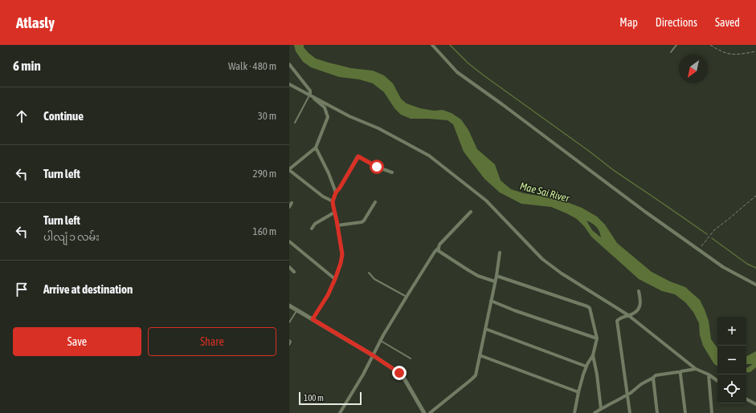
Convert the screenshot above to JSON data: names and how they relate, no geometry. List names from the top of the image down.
{
  "water": ["Mae Sai River"],
  "scale_bar": "100 m",
  "north": "bottom left",
  "page": {
    "header": "Atlasly",
    "nav": ["Map", "Directions", "Saved"],
    "heading": ["6 min", "Walk · 480 m"],
    "list": [
      ["Continue", "30 m"],
      ["Turn left", "290 m"],
      ["Turn left", "ပါလျံ ၁ လမ်း", "160 m"],
      "Arrive at destination"
    ],
    "map_buttons": ["+", "−"],
    "buttons": ["Save", "Share"],
    "scale": "100 m"
  }
}
